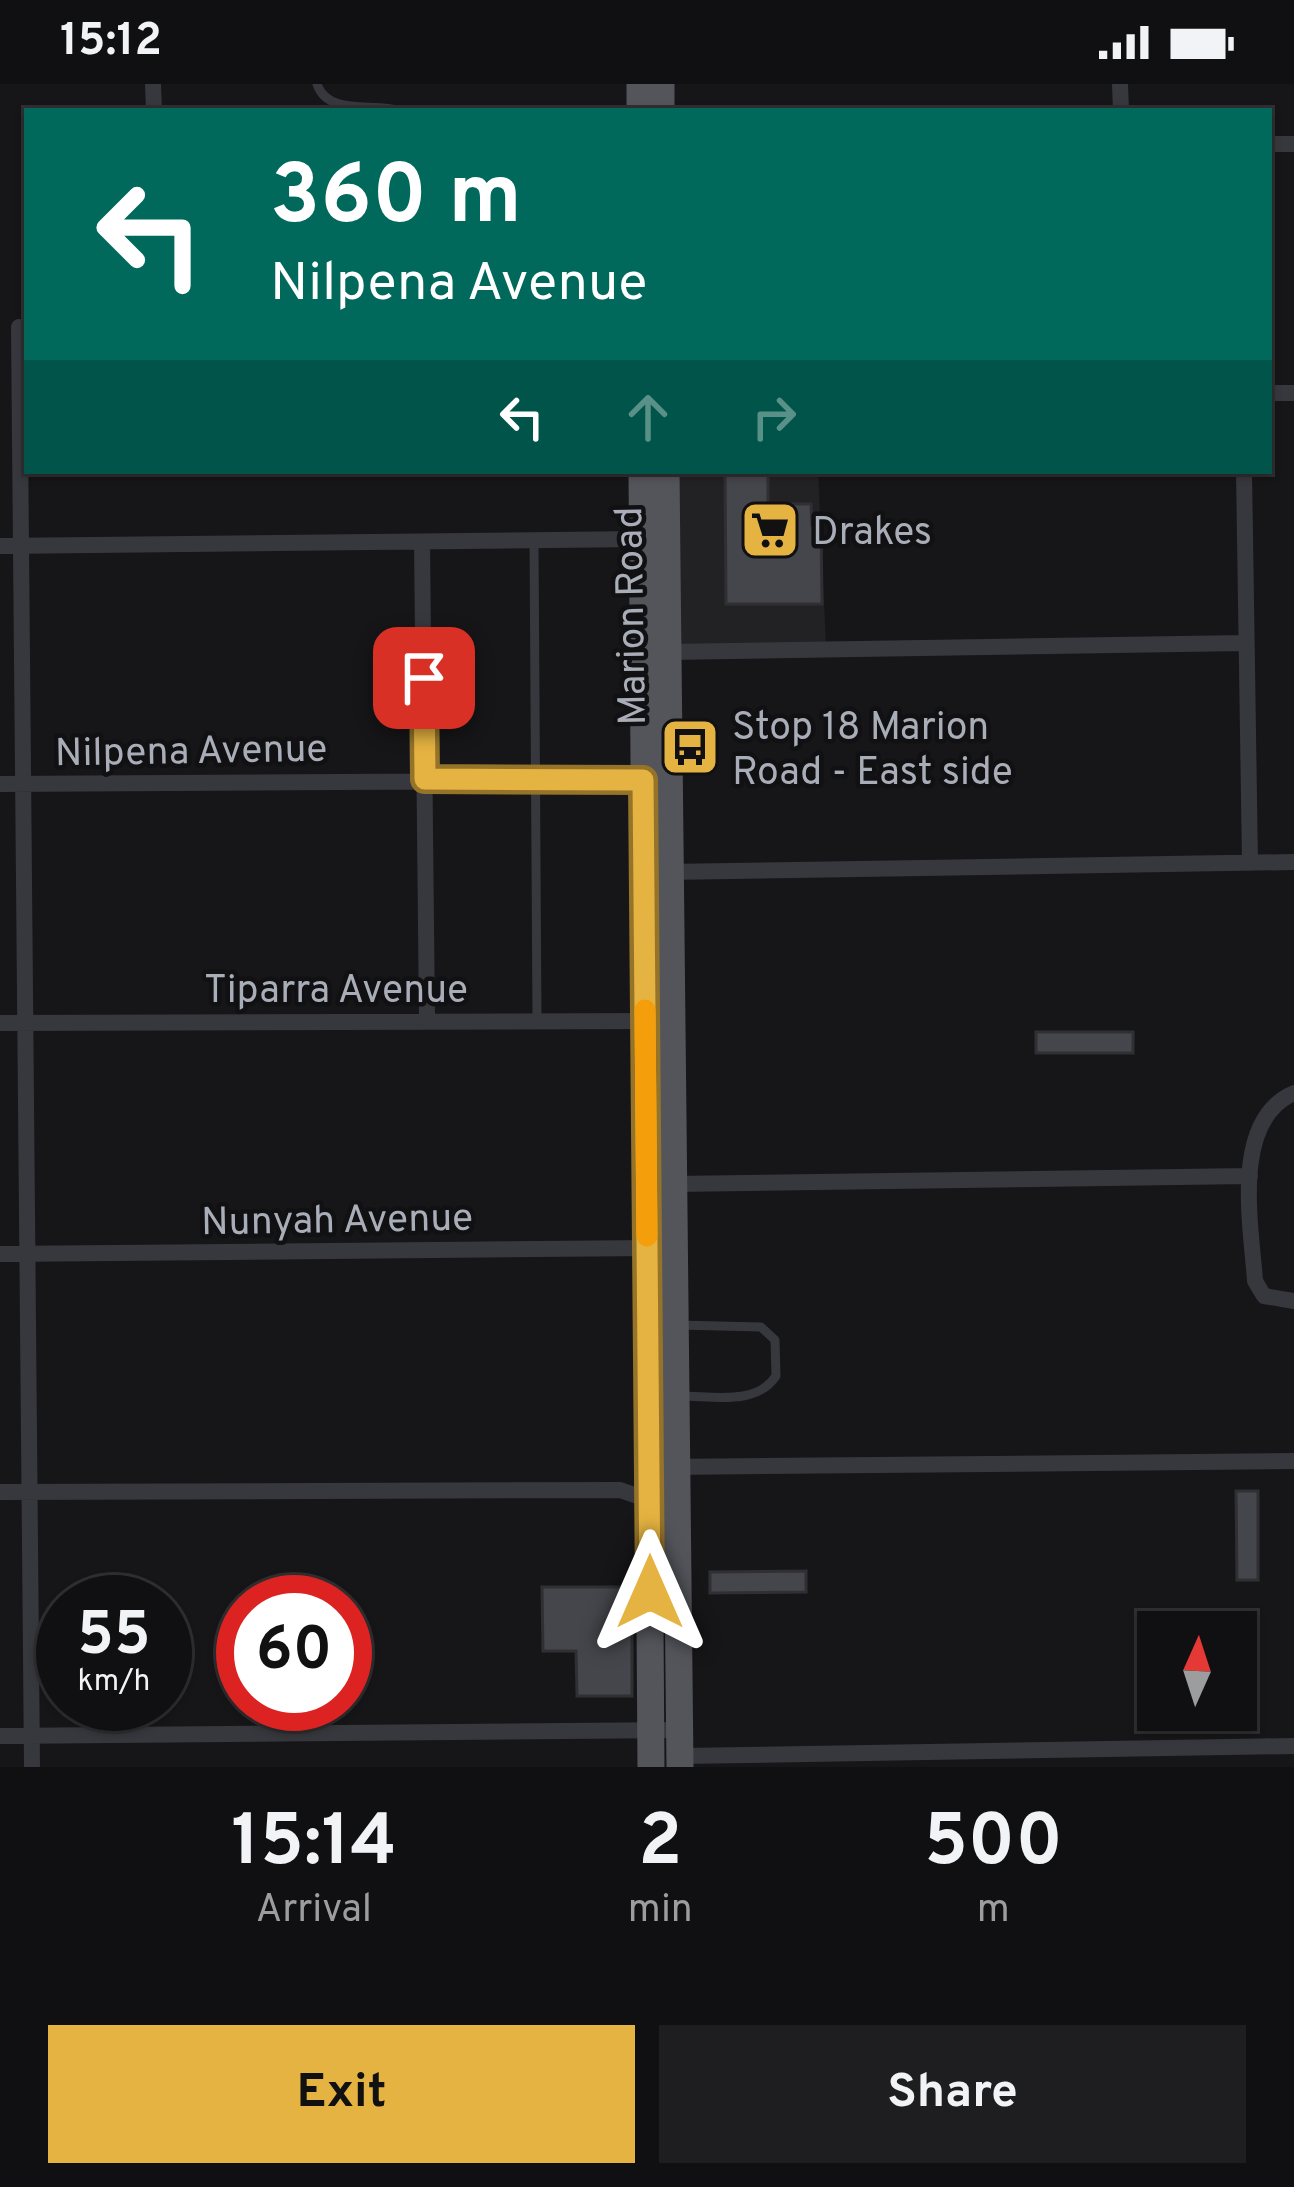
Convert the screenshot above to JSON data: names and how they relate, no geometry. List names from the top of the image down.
{
  "streets": {
    "main road": ["Marion Road"],
    "street": ["Nilpena Avenue", "Tiparra Avenue", "Nunyah Avenue"]
  },
  "crossings": [
    ["Marion Road", "Nilpena Avenue"],
    ["Marion Road", "Tiparra Avenue"],
    ["Marion Road", "Nunyah Avenue"]
  ],
  "places": {
    "supermarket": ["Drakes"],
    "bus stop": ["Stop 18 Marion Road - East side"]
  },
  "north": "top",
  "page": {
    "status": "15:12",
    "turn": ["360 m", "Nilpena Avenue"],
    "speed": "55 km/h",
    "limit": "60",
    "eta": [
      "15:14",
      "Arrival",
      "2",
      "min",
      "500",
      "m"
    ],
    "buttons": ["Exit", "Share"]
  }
}
